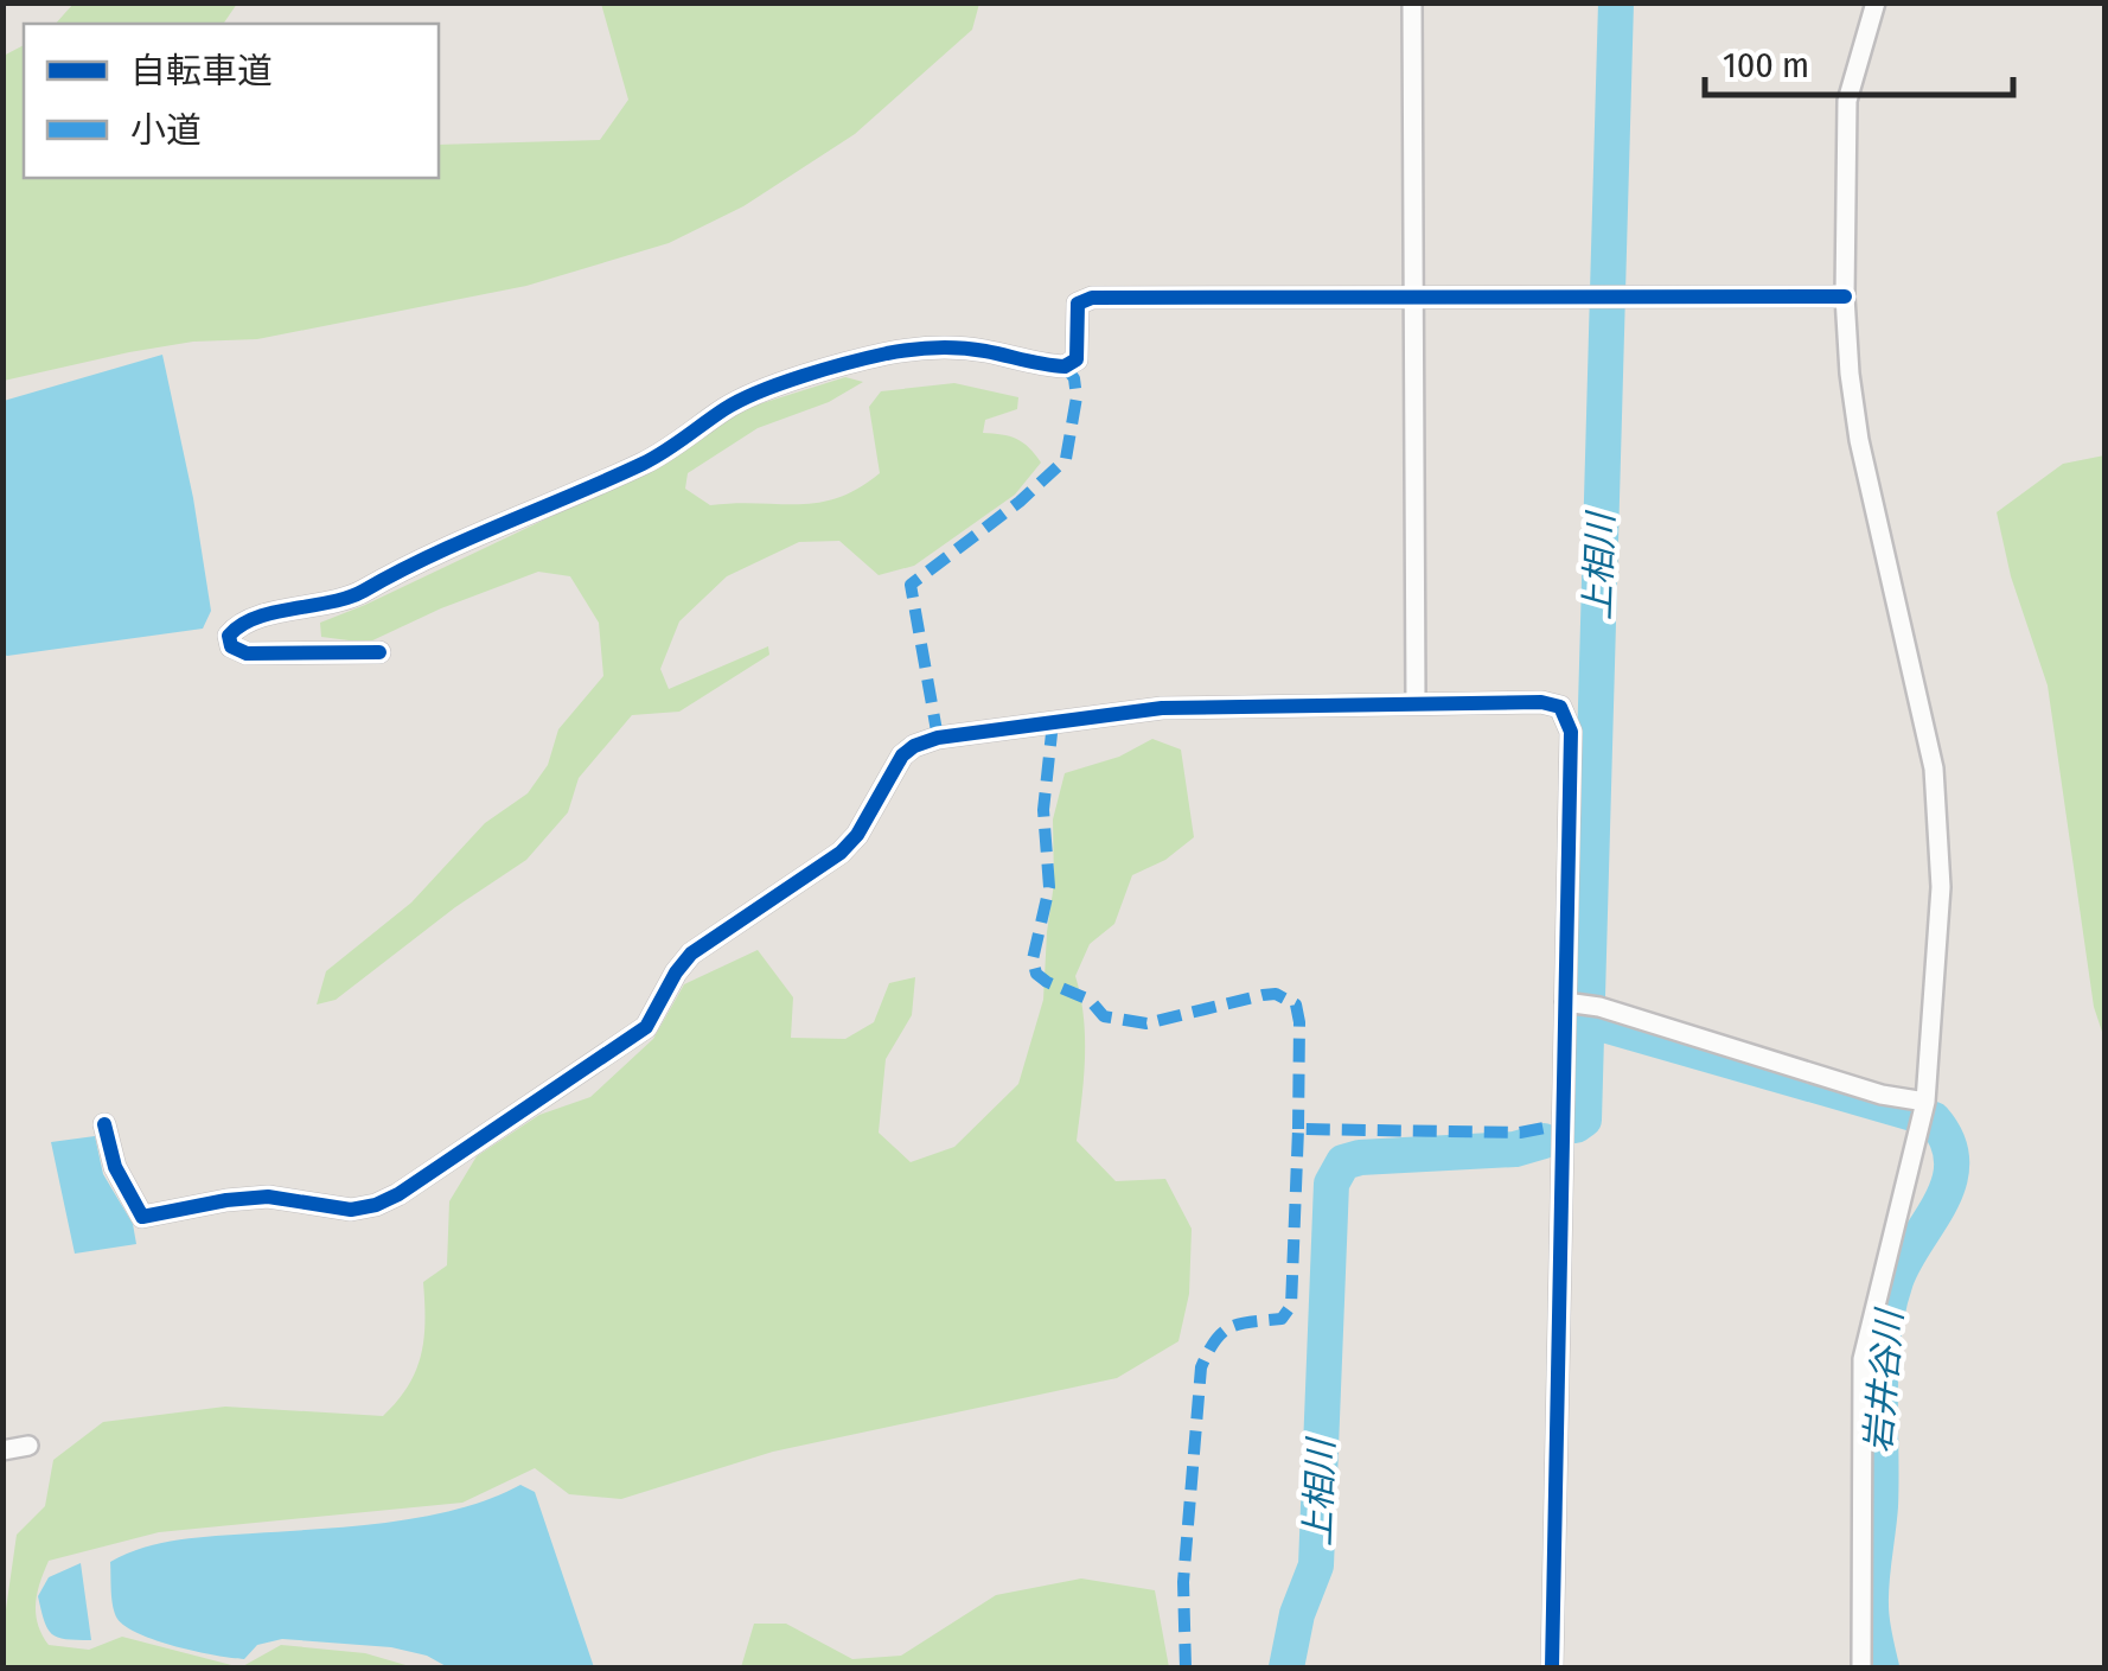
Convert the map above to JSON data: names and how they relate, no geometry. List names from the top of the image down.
{
  "water": ["上相川", "岩井谷川"],
  "legend": ["自転車道", "小道"],
  "scale_bar": "100 m"
}
